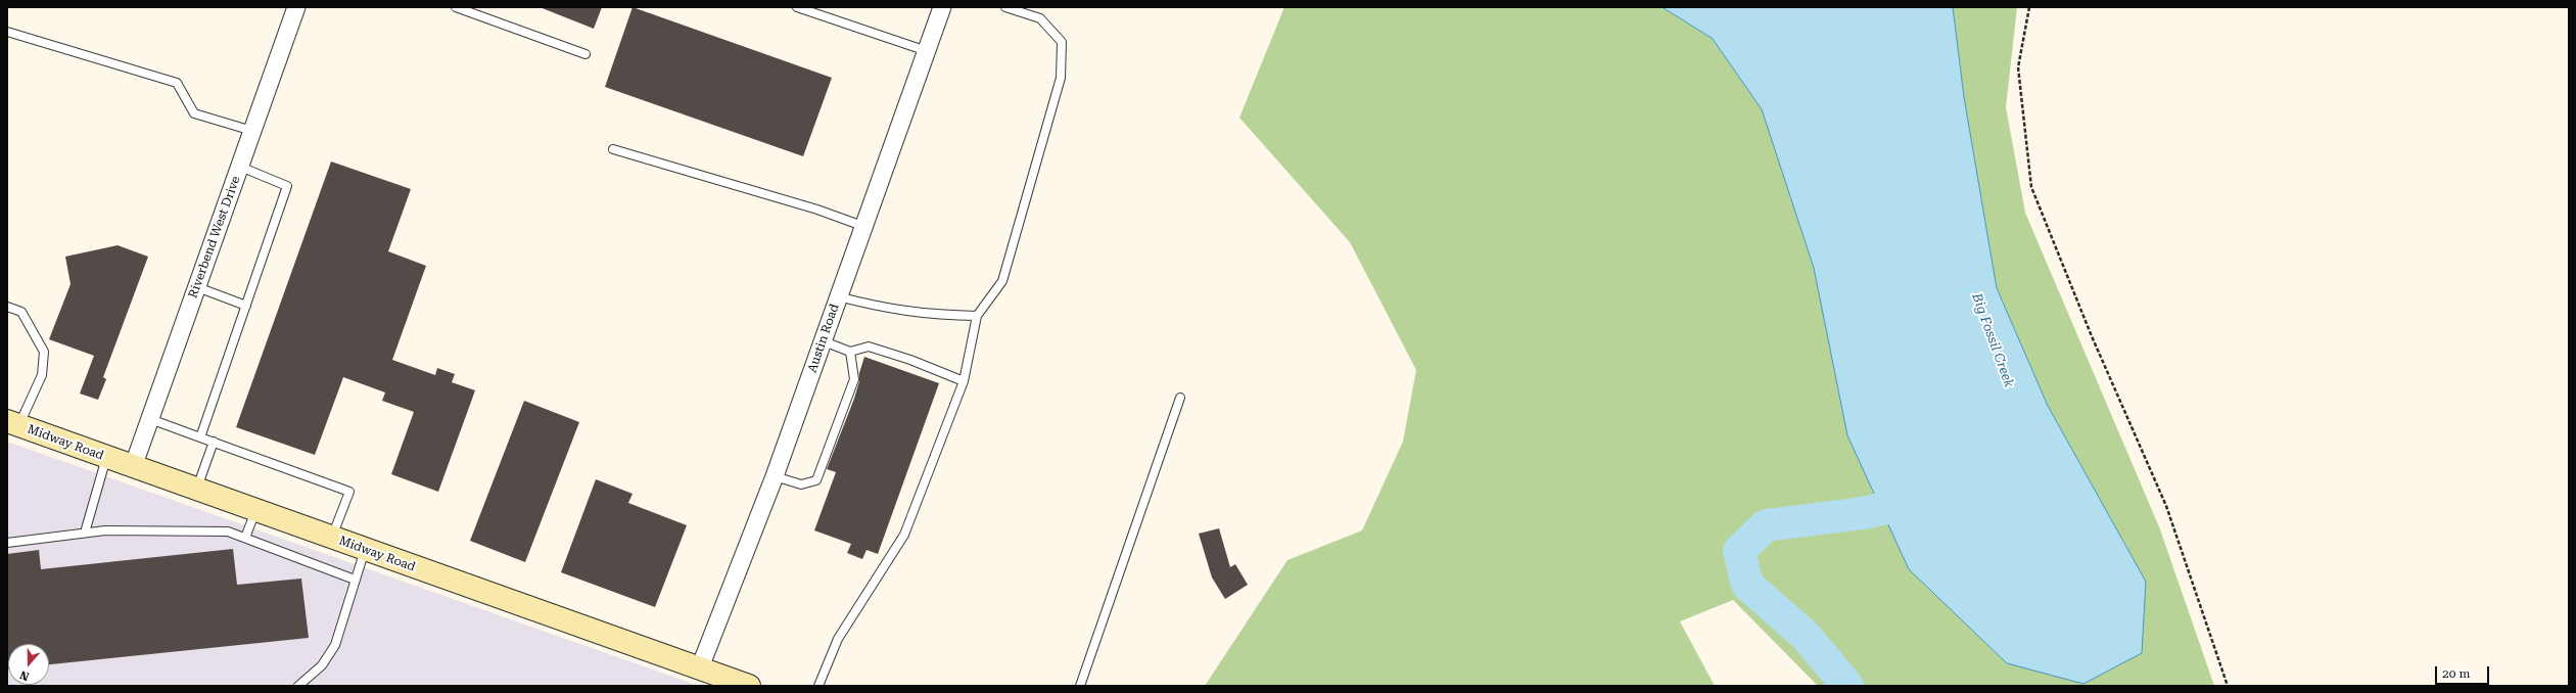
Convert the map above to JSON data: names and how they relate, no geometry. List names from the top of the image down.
{
  "streets": {
    "main road": ["Midway Road"],
    "street": ["Riverbend West Drive", "Austin Road"]
  },
  "crossings": [
    ["Riverbend West Drive", "Midway Road"],
    ["Austin Road", "Midway Road"]
  ],
  "water": ["Big Fossil Creek"],
  "scale_bar": "20 m",
  "north": "bottom"
}
